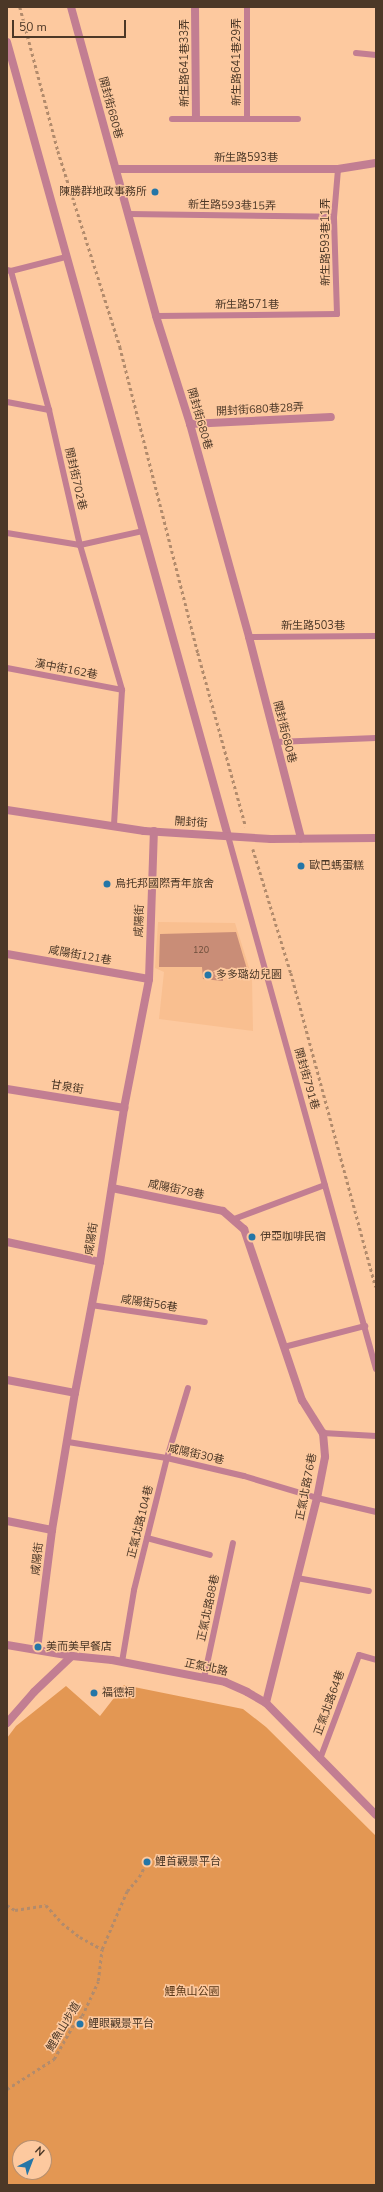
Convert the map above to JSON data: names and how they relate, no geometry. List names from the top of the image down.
{
  "streets": {
    "street": [
      "新生路641巷33弄",
      "開封街680巷",
      "新生路593巷",
      "開封街680巷28弄",
      "開封街",
      "咸陽街",
      "咸陽街121巷",
      "甘泉街",
      "咸陽街78巷",
      "正氣北路76巷",
      "正氣北路"
    ],
    "lane": [
      "新生路641巷29弄",
      "新生路593巷15弄",
      "新生路593巷11弄",
      "新生路571巷",
      "開封街702巷",
      "新生路503巷",
      "漢中街162巷",
      "開封街791巷",
      "咸陽街56巷",
      "咸陽街30巷",
      "正氣北路104巷",
      "正氣北路88巷",
      "正氣北路64巷"
    ],
    "path": ["鯉魚山步道"]
  },
  "crossings": [
    ["開封街680巷", "新生路593巷"],
    ["開封街680巷", "新生路593巷15弄"],
    ["開封街680巷", "新生路571巷"],
    ["開封街680巷", "開封街680巷28弄"],
    ["開封街680巷", "新生路503巷"],
    ["開封街680巷", "開封街"],
    ["新生路593巷", "新生路593巷11弄"],
    ["新生路593巷15弄", "新生路593巷11弄"],
    ["新生路593巷11弄", "新生路571巷"],
    ["開封街702巷", "漢中街162巷"],
    ["開封街702巷", "開封街"],
    ["開封街", "咸陽街"],
    ["開封街", "開封街791巷"],
    ["咸陽街", "咸陽街121巷"],
    ["咸陽街", "甘泉街"],
    ["咸陽街", "咸陽街78巷"],
    ["咸陽街", "咸陽街56巷"],
    ["咸陽街", "咸陽街30巷"],
    ["咸陽街", "正氣北路"],
    ["咸陽街78巷", "正氣北路76巷"],
    ["咸陽街30巷", "正氣北路76巷"],
    ["咸陽街30巷", "正氣北路104巷"],
    ["正氣北路76巷", "正氣北路"],
    ["正氣北路104巷", "正氣北路"],
    ["正氣北路88巷", "正氣北路"],
    ["正氣北路", "正氣北路64巷"]
  ],
  "parks": ["鯉魚山公園"],
  "places": [
    "陳勝群地政事務所",
    "歐巴螞蛋糕",
    "烏托邦國際青年旅舍",
    "多多璐幼兒園",
    "伊亞咖啡民宿",
    "美而美早餐店",
    "福德祠",
    "鯉首觀景平台",
    "鯉眼觀景平台"
  ],
  "house_numbers": ["120"],
  "scale_bar": "50 m",
  "north": "top right"
}
